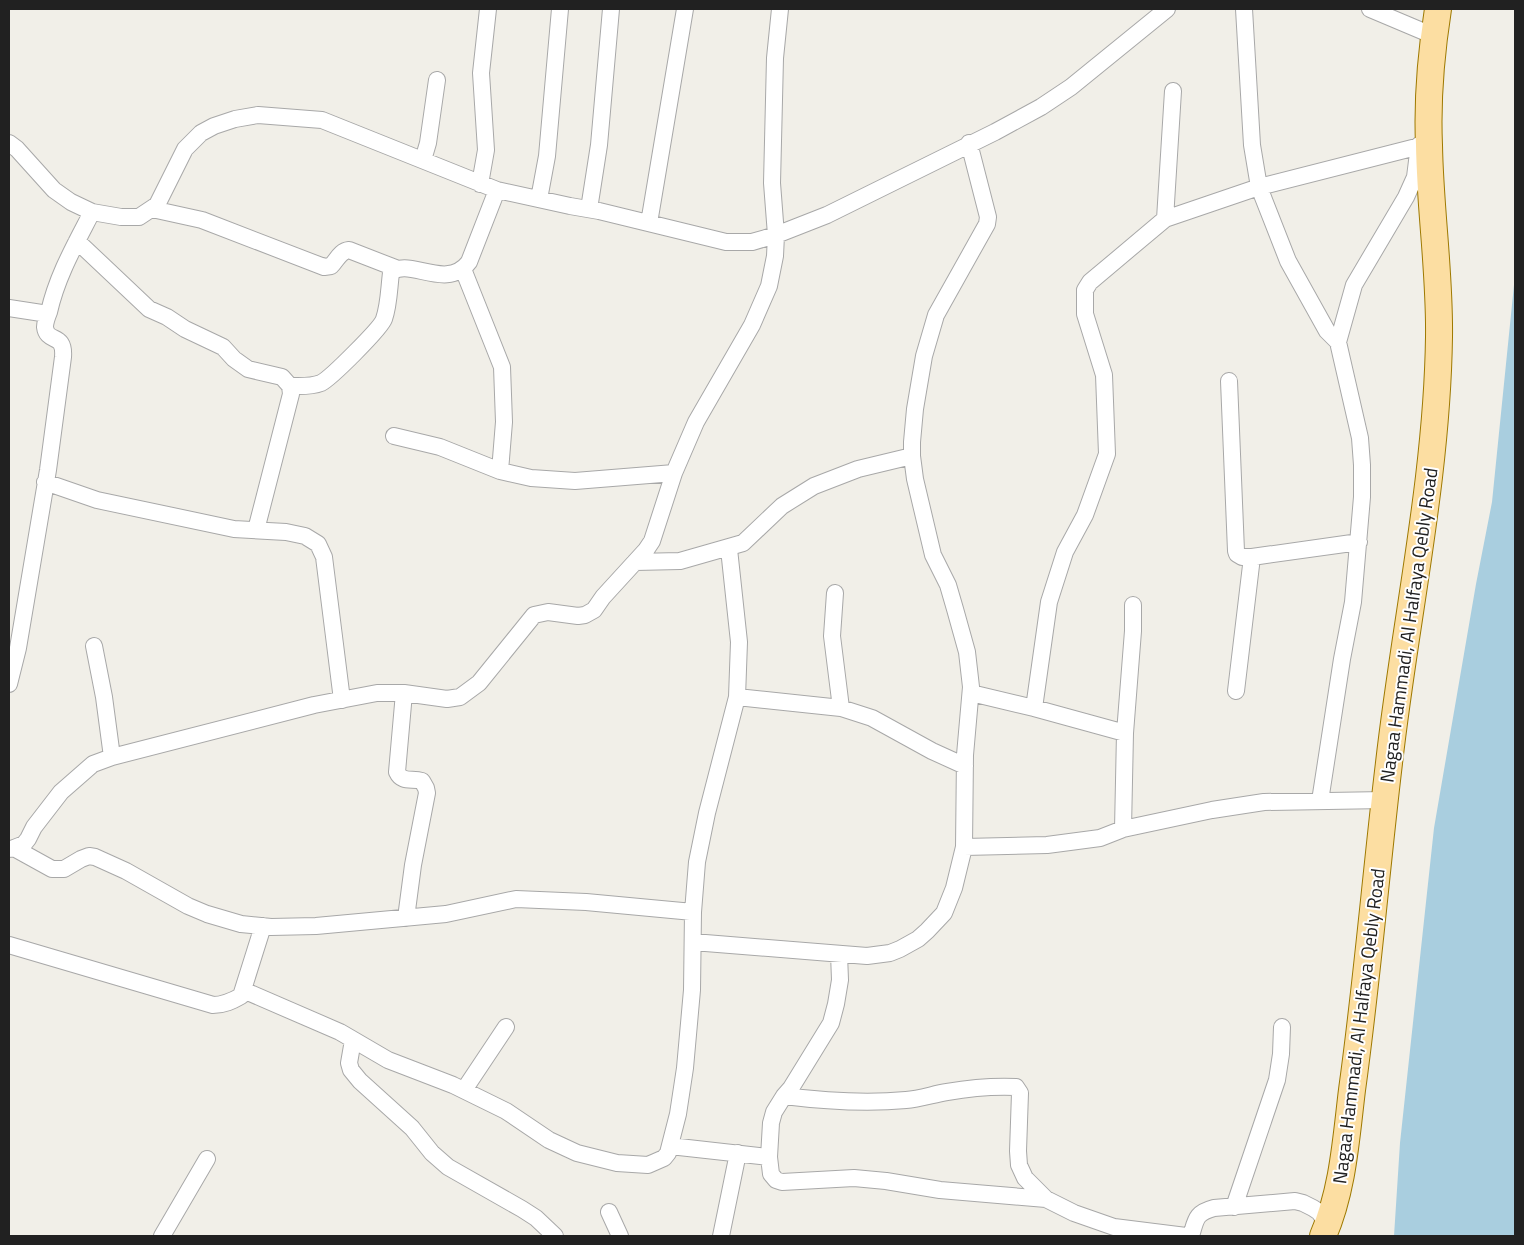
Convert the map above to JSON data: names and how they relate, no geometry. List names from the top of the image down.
{
  "streets": {
    "main road": ["Nagaa Hammadi, Al Halfaya Qebly Road"]
  }
}
